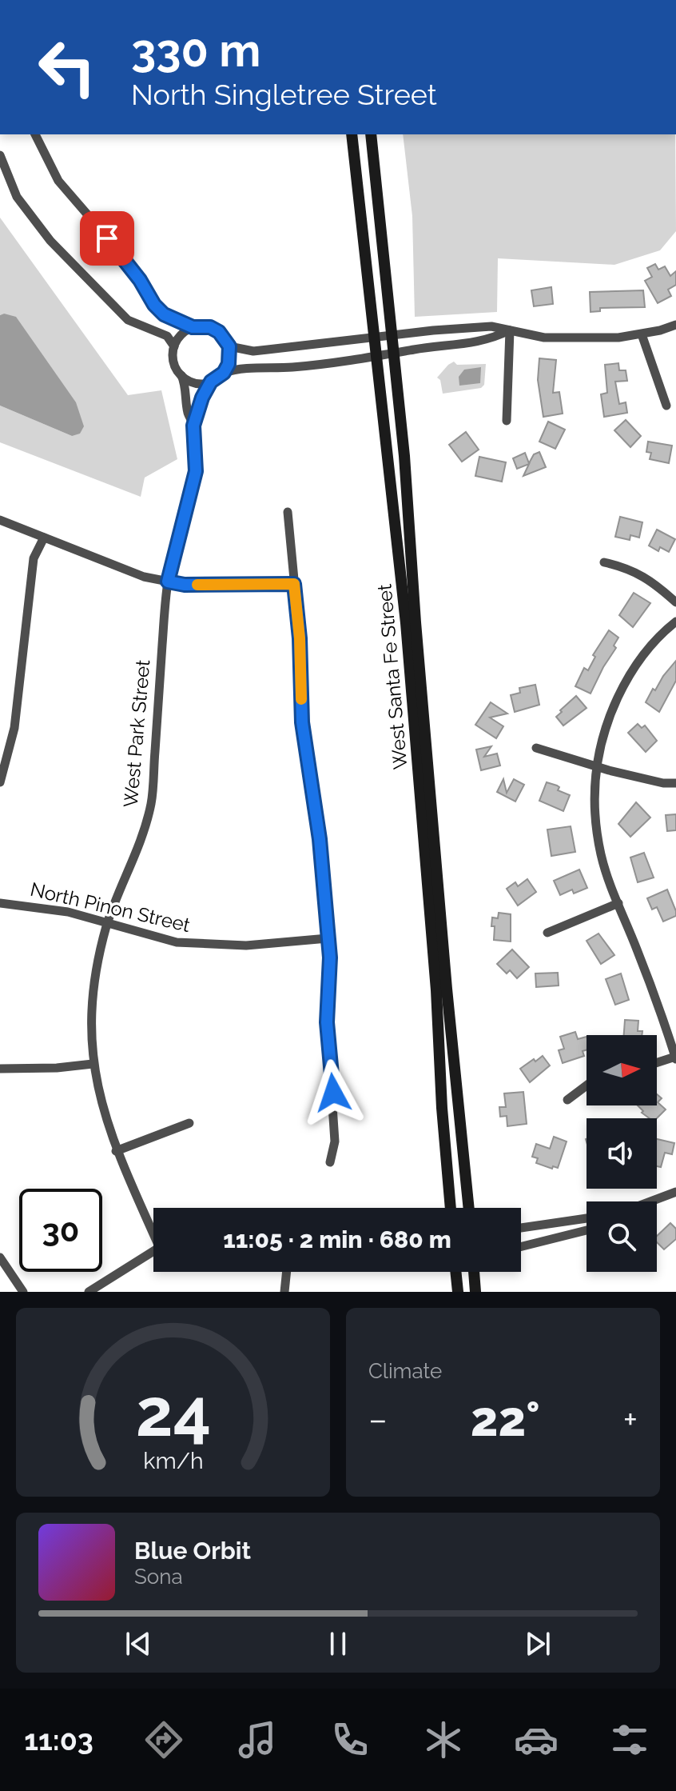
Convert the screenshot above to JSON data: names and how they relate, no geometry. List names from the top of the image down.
{
  "streets": {
    "street": ["West Santa Fe Street", "West Park Street", "North Pinon Street"]
  },
  "crossings": [
    ["West Park Street", "North Pinon Street"]
  ],
  "north": "right",
  "page": {
    "turn": ["330 m", "North Singletree Street"],
    "limit": "30",
    "trip": "11:05 · 2 min · 680 m",
    "tile": "Climate",
    "heat": ["−", "22°", "+"],
    "song": ["Blue Orbit", "Sona"],
    "tabs": "11:03",
    "gauge": ["24", "km/h"]
  }
}
